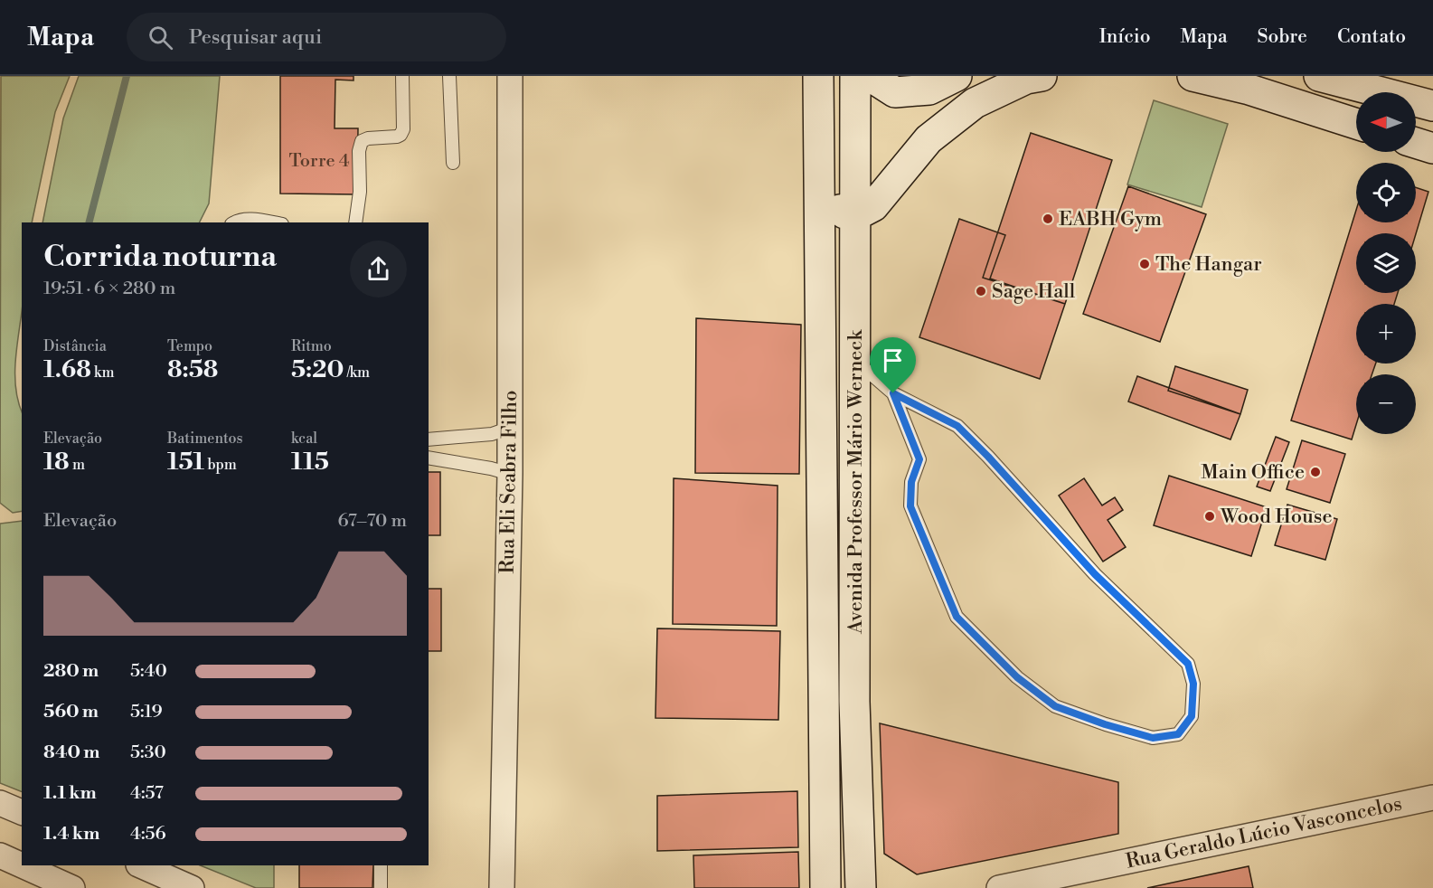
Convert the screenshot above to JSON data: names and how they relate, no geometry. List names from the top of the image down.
{
  "streets": {
    "main road": ["Avenida Professor Mário Werneck"],
    "street": ["Rua Eli Seabra Filho", "Rua Geraldo Lúcio Vasconcelos"]
  },
  "places": [
    "EABH Gym",
    "The Hangar",
    "Sage Hall",
    "Main Office",
    "Wood House"
  ],
  "house_numbers": ["Torre 4"],
  "north": "left",
  "page": {
    "header": "Mapa",
    "search": "Pesquisar aqui",
    "nav": [
      "Início",
      "Mapa",
      "Sobre",
      "Contato"
    ],
    "map_buttons": ["+", "−"],
    "heading": ["Corrida noturna", "19:51 · 6 × 280 m"],
    "stats": [
      ["Distância", "1.68 km"],
      ["Tempo", "8:58"],
      ["Ritmo", "5:20 /km"],
      ["Elevação", "18 m"],
      ["Batimentos", "151 bpm"],
      ["kcal", "115"]
    ],
    "chart": ["Elevação", "67–70 m"],
    "list": [
      {
        "name": "280 m",
        "note": "5:40"
      },
      {
        "name": "560 m",
        "note": "5:19"
      },
      {
        "name": "840 m",
        "note": "5:30"
      },
      {
        "name": "1.1 km",
        "note": "4:57"
      },
      {
        "name": "1.4 km",
        "note": "4:56"
      }
    ]
  }
}
